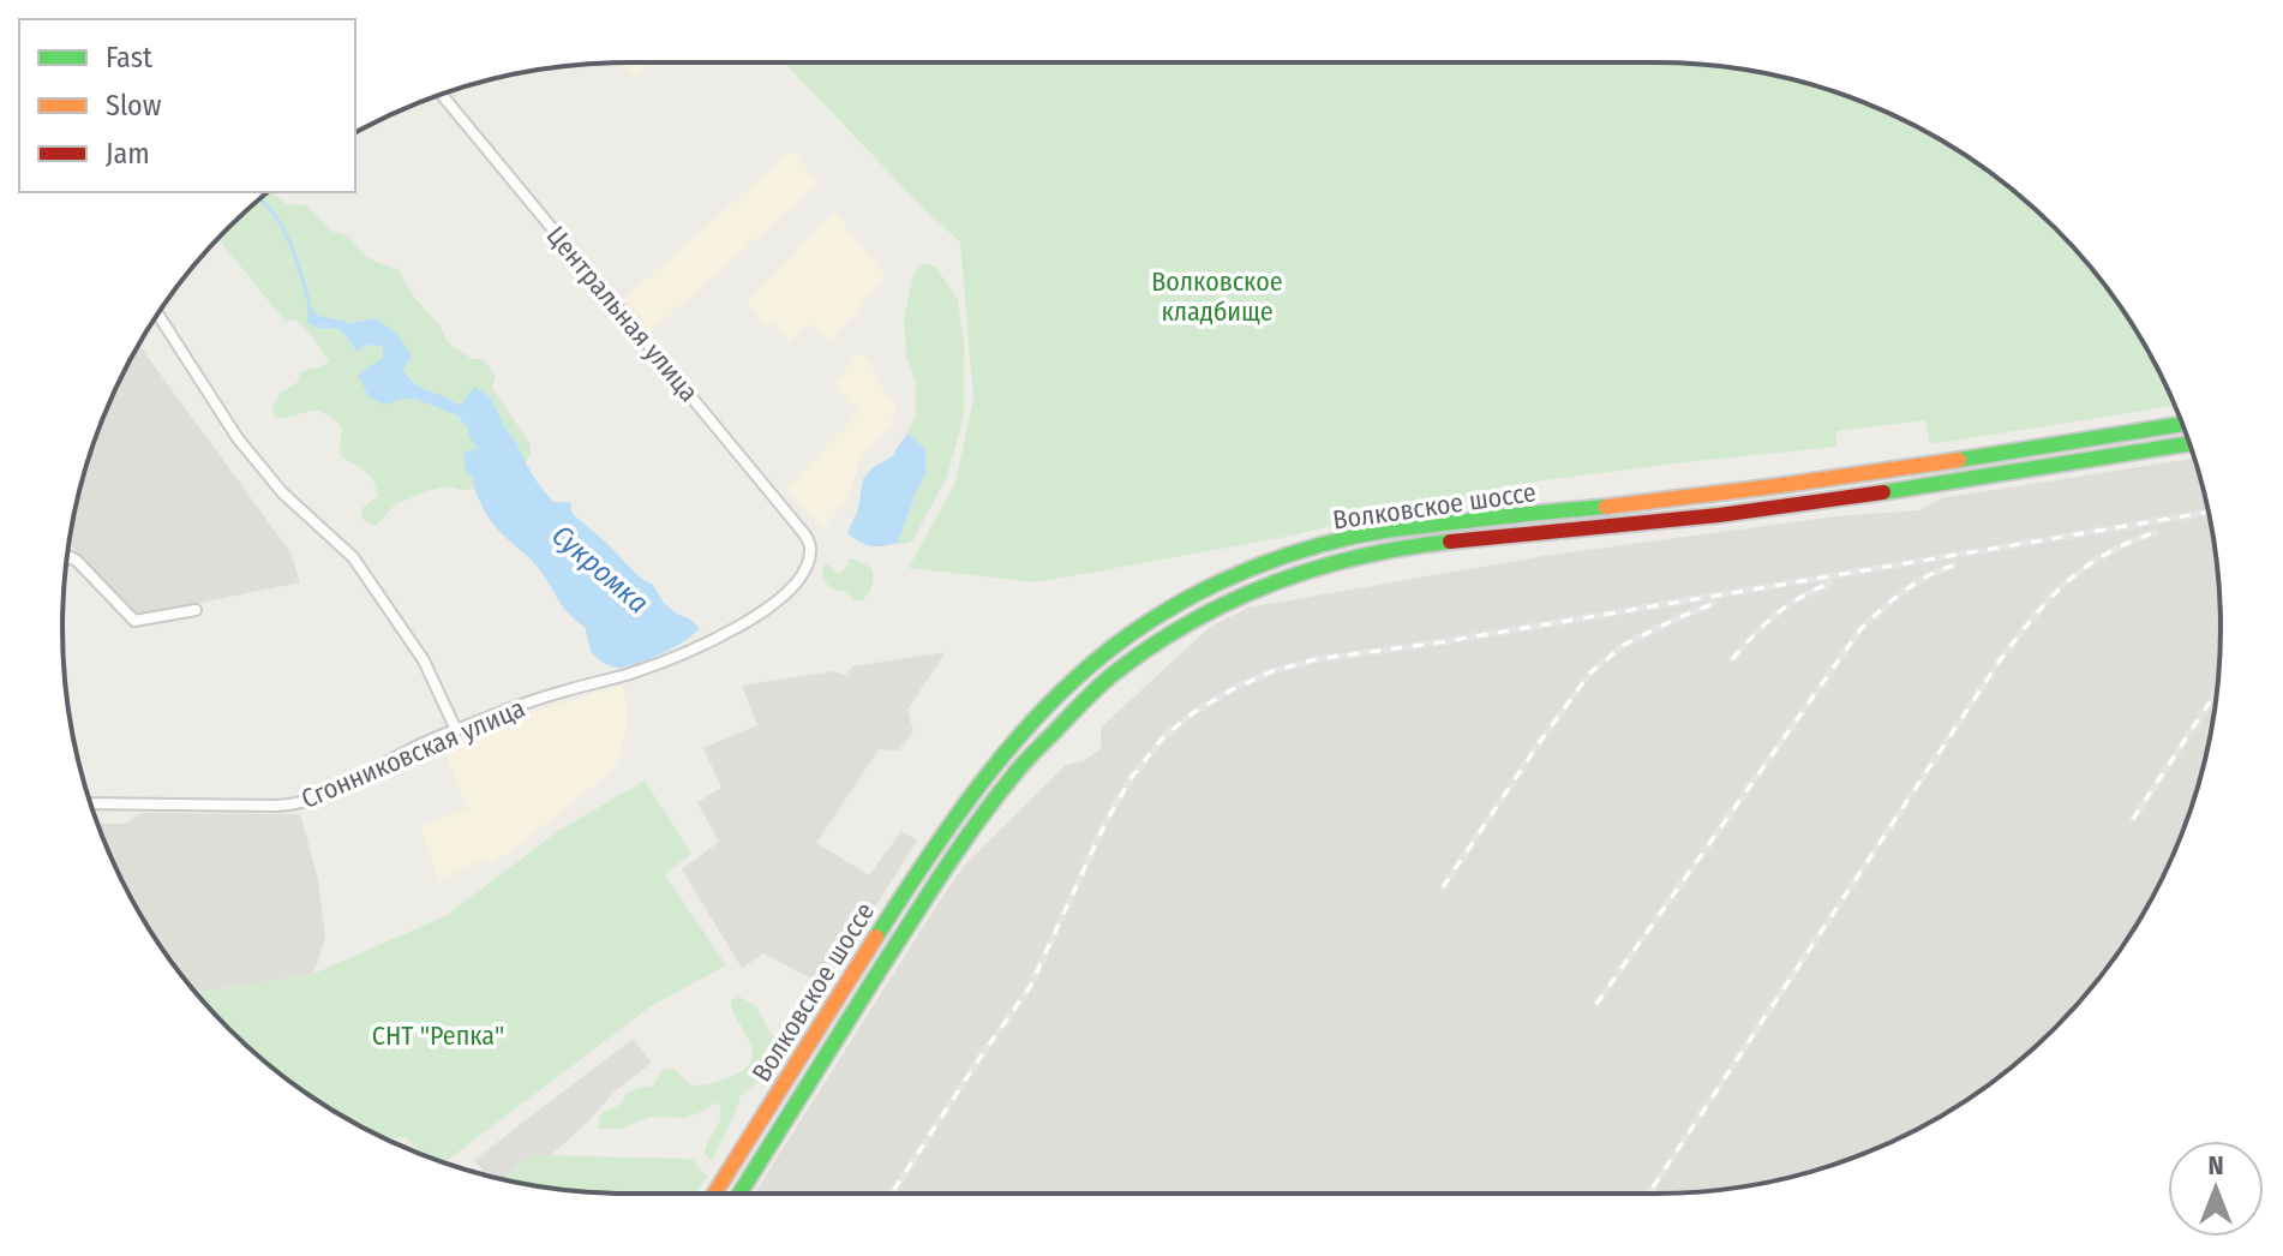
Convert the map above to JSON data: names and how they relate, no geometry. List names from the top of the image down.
{
  "streets": {
    "main road": ["Волковское шоссе"],
    "street": ["Центральная улица", "Сгонниковская улица"]
  },
  "crossings": [
    ["Центральная улица", "Сгонниковская улица"]
  ],
  "water": ["Сукромка"],
  "parks": ["Волковское кладбище", "СНТ \"Репка\""],
  "legend": ["Fast", "Slow", "Jam"],
  "north": "top"
}
